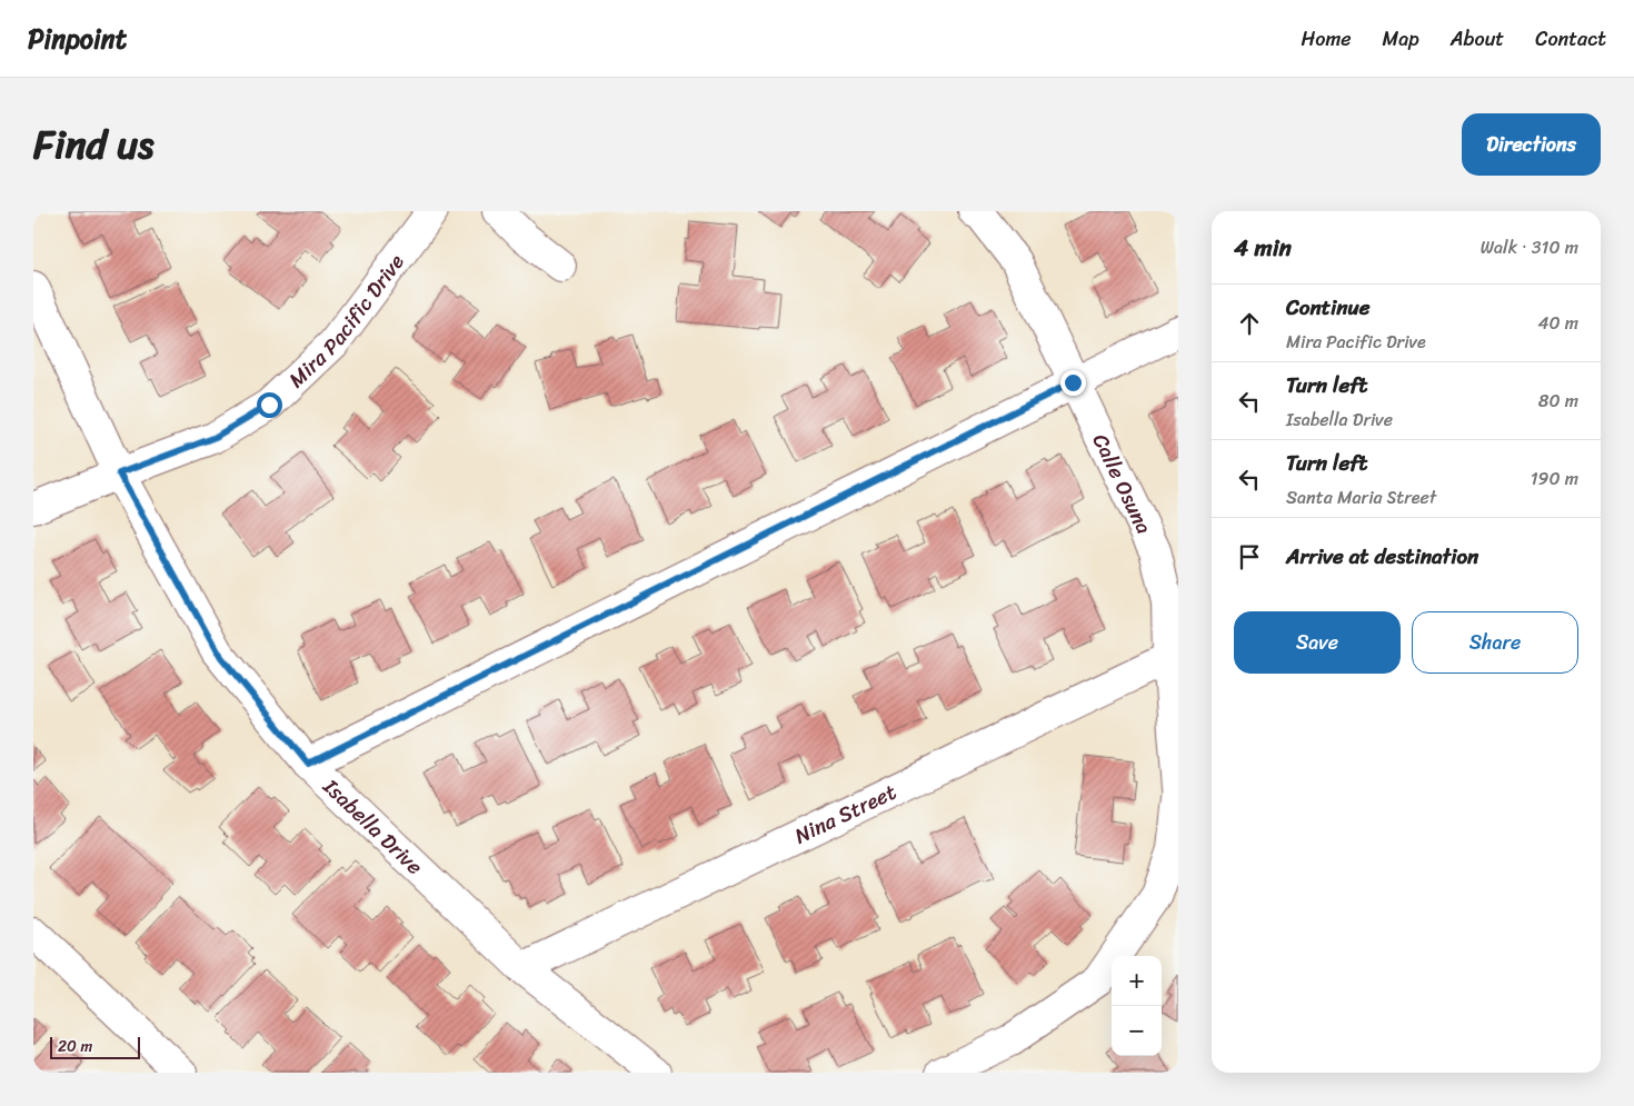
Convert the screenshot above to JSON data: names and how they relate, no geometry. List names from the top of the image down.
{
  "streets": {
    "street": [
      "Mira Pacific Drive",
      "Calle Osuna",
      "Nina Street",
      "Isabella Drive"
    ]
  },
  "crossings": [
    ["Mira Pacific Drive", "Isabella Drive"],
    ["Calle Osuna", "Nina Street"],
    ["Nina Street", "Isabella Drive"]
  ],
  "scale_bar": "20 m",
  "page": {
    "header": "Pinpoint",
    "nav": [
      "Home",
      "Map",
      "About",
      "Contact"
    ],
    "title": "Find us",
    "buttons": [
      "Directions",
      ["Save", "Share"]
    ],
    "heading": ["4 min", "Walk · 310 m"],
    "list": [
      ["Continue", "Mira Pacific Drive", "40 m"],
      ["Turn left", "Isabella Drive", "80 m"],
      ["Turn left", "Santa Maria Street", "190 m"],
      "Arrive at destination"
    ],
    "map_buttons": ["+", "−"],
    "scale": "20 m"
  }
}
